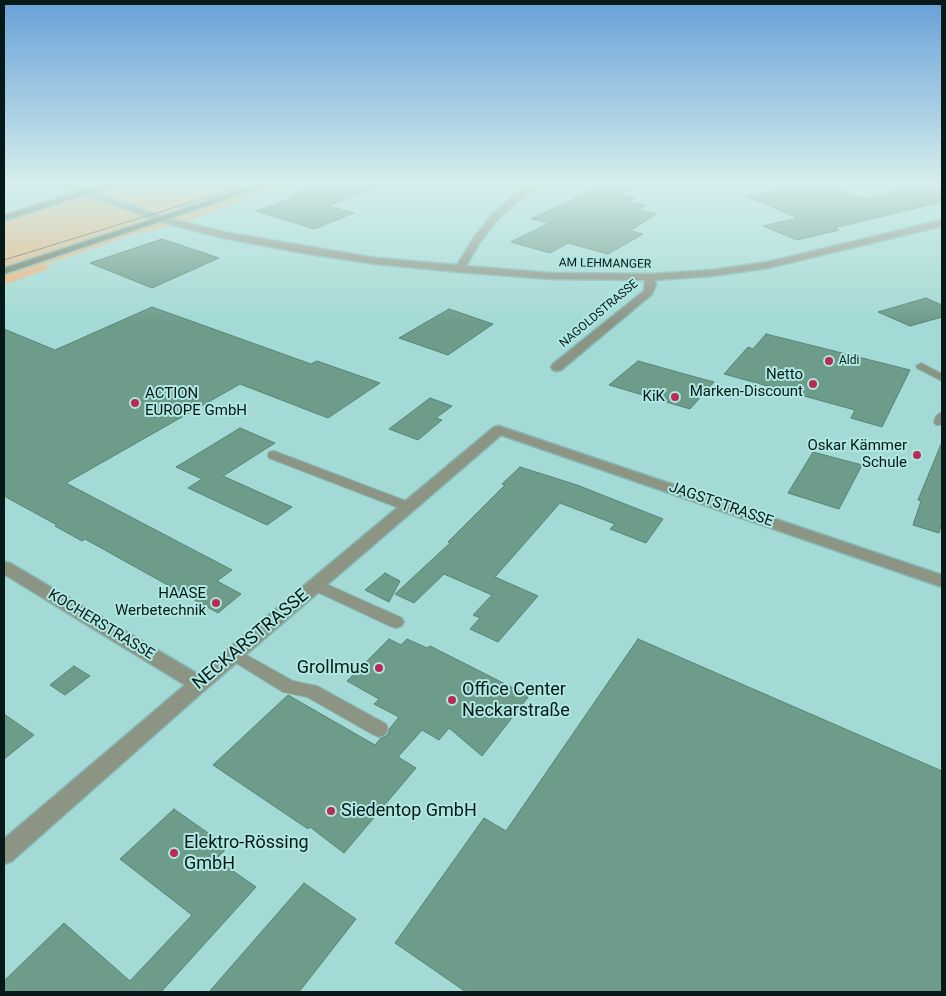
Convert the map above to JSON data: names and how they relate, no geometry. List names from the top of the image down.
{
  "streets": {
    "street": [
      "AM LEHMANGER",
      "NAGOLDSTRASSE",
      "JAGSTSTRASSE",
      "KOCHERSTRASSE",
      "NECKARSTRASSE"
    ]
  },
  "crossings": [
    ["AM LEHMANGER", "NAGOLDSTRASSE"],
    ["JAGSTSTRASSE", "NECKARSTRASSE"],
    ["KOCHERSTRASSE", "NECKARSTRASSE"]
  ],
  "places": [
    "Aldi",
    "Netto Marken-Discount",
    "KiK",
    "ACTION EUROPE GmbH",
    "Oskar Kämmer Schule",
    "HAASE Werbetechnik",
    "Grollmus",
    "Office Center Neckarstraße",
    "Siedentop GmbH",
    "Elektro-Rössing GmbH"
  ]
}
